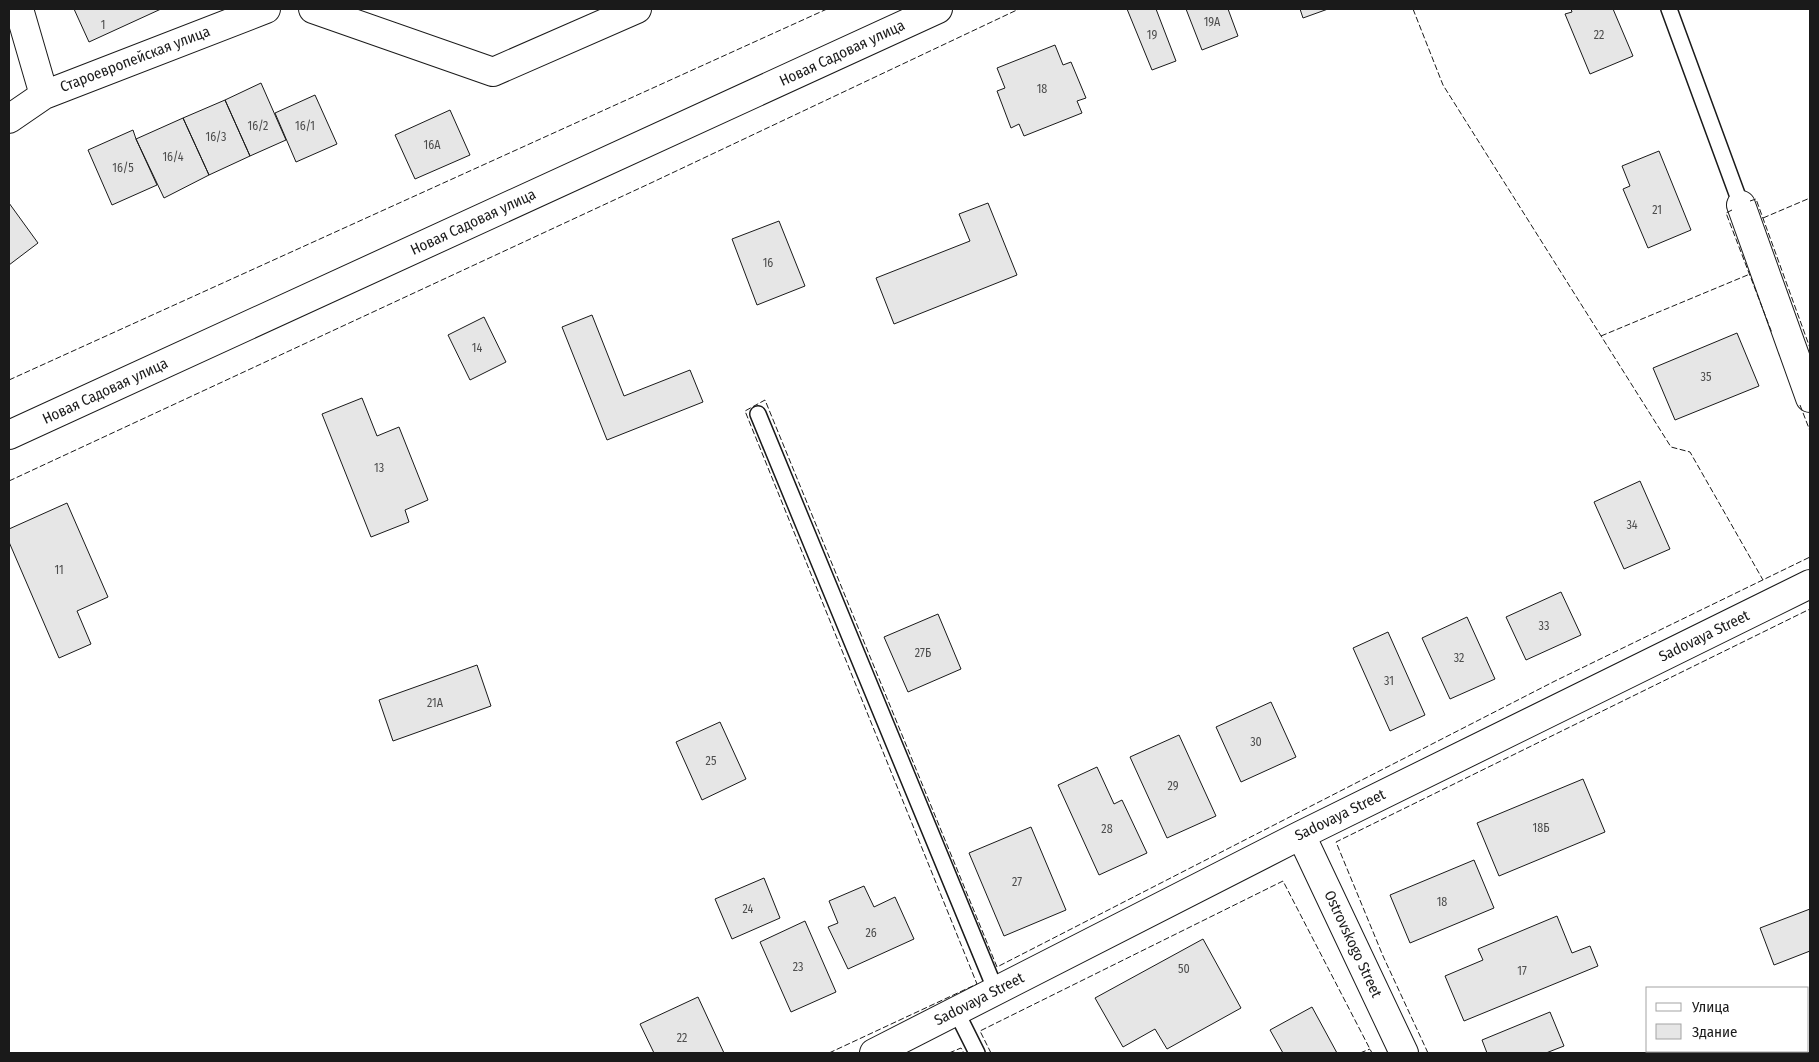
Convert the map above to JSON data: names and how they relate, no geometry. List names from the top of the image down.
{
  "streets": {
    "street": [
      "Новая Садовая улица",
      "Староевропейская улица",
      "Sadovaya Street",
      "Ostrovskogo Street"
    ]
  },
  "crossings": [
    ["Sadovaya Street", "Ostrovskogo Street"]
  ],
  "house_numbers": [
    "19А",
    "1",
    "19",
    "22",
    "18",
    "16/2",
    "16/1",
    "16/3",
    "16А",
    "16/4",
    "16/5",
    "21",
    "16",
    "14",
    "35",
    "13",
    "34",
    "11",
    "33",
    "27Б",
    "32",
    "31",
    "21А",
    "30",
    "25",
    "29",
    "18Б",
    "28",
    "27",
    "18",
    "24",
    "26",
    "23",
    "50",
    "17",
    "22"
  ],
  "legend": ["Улица", "Здание"]
}
